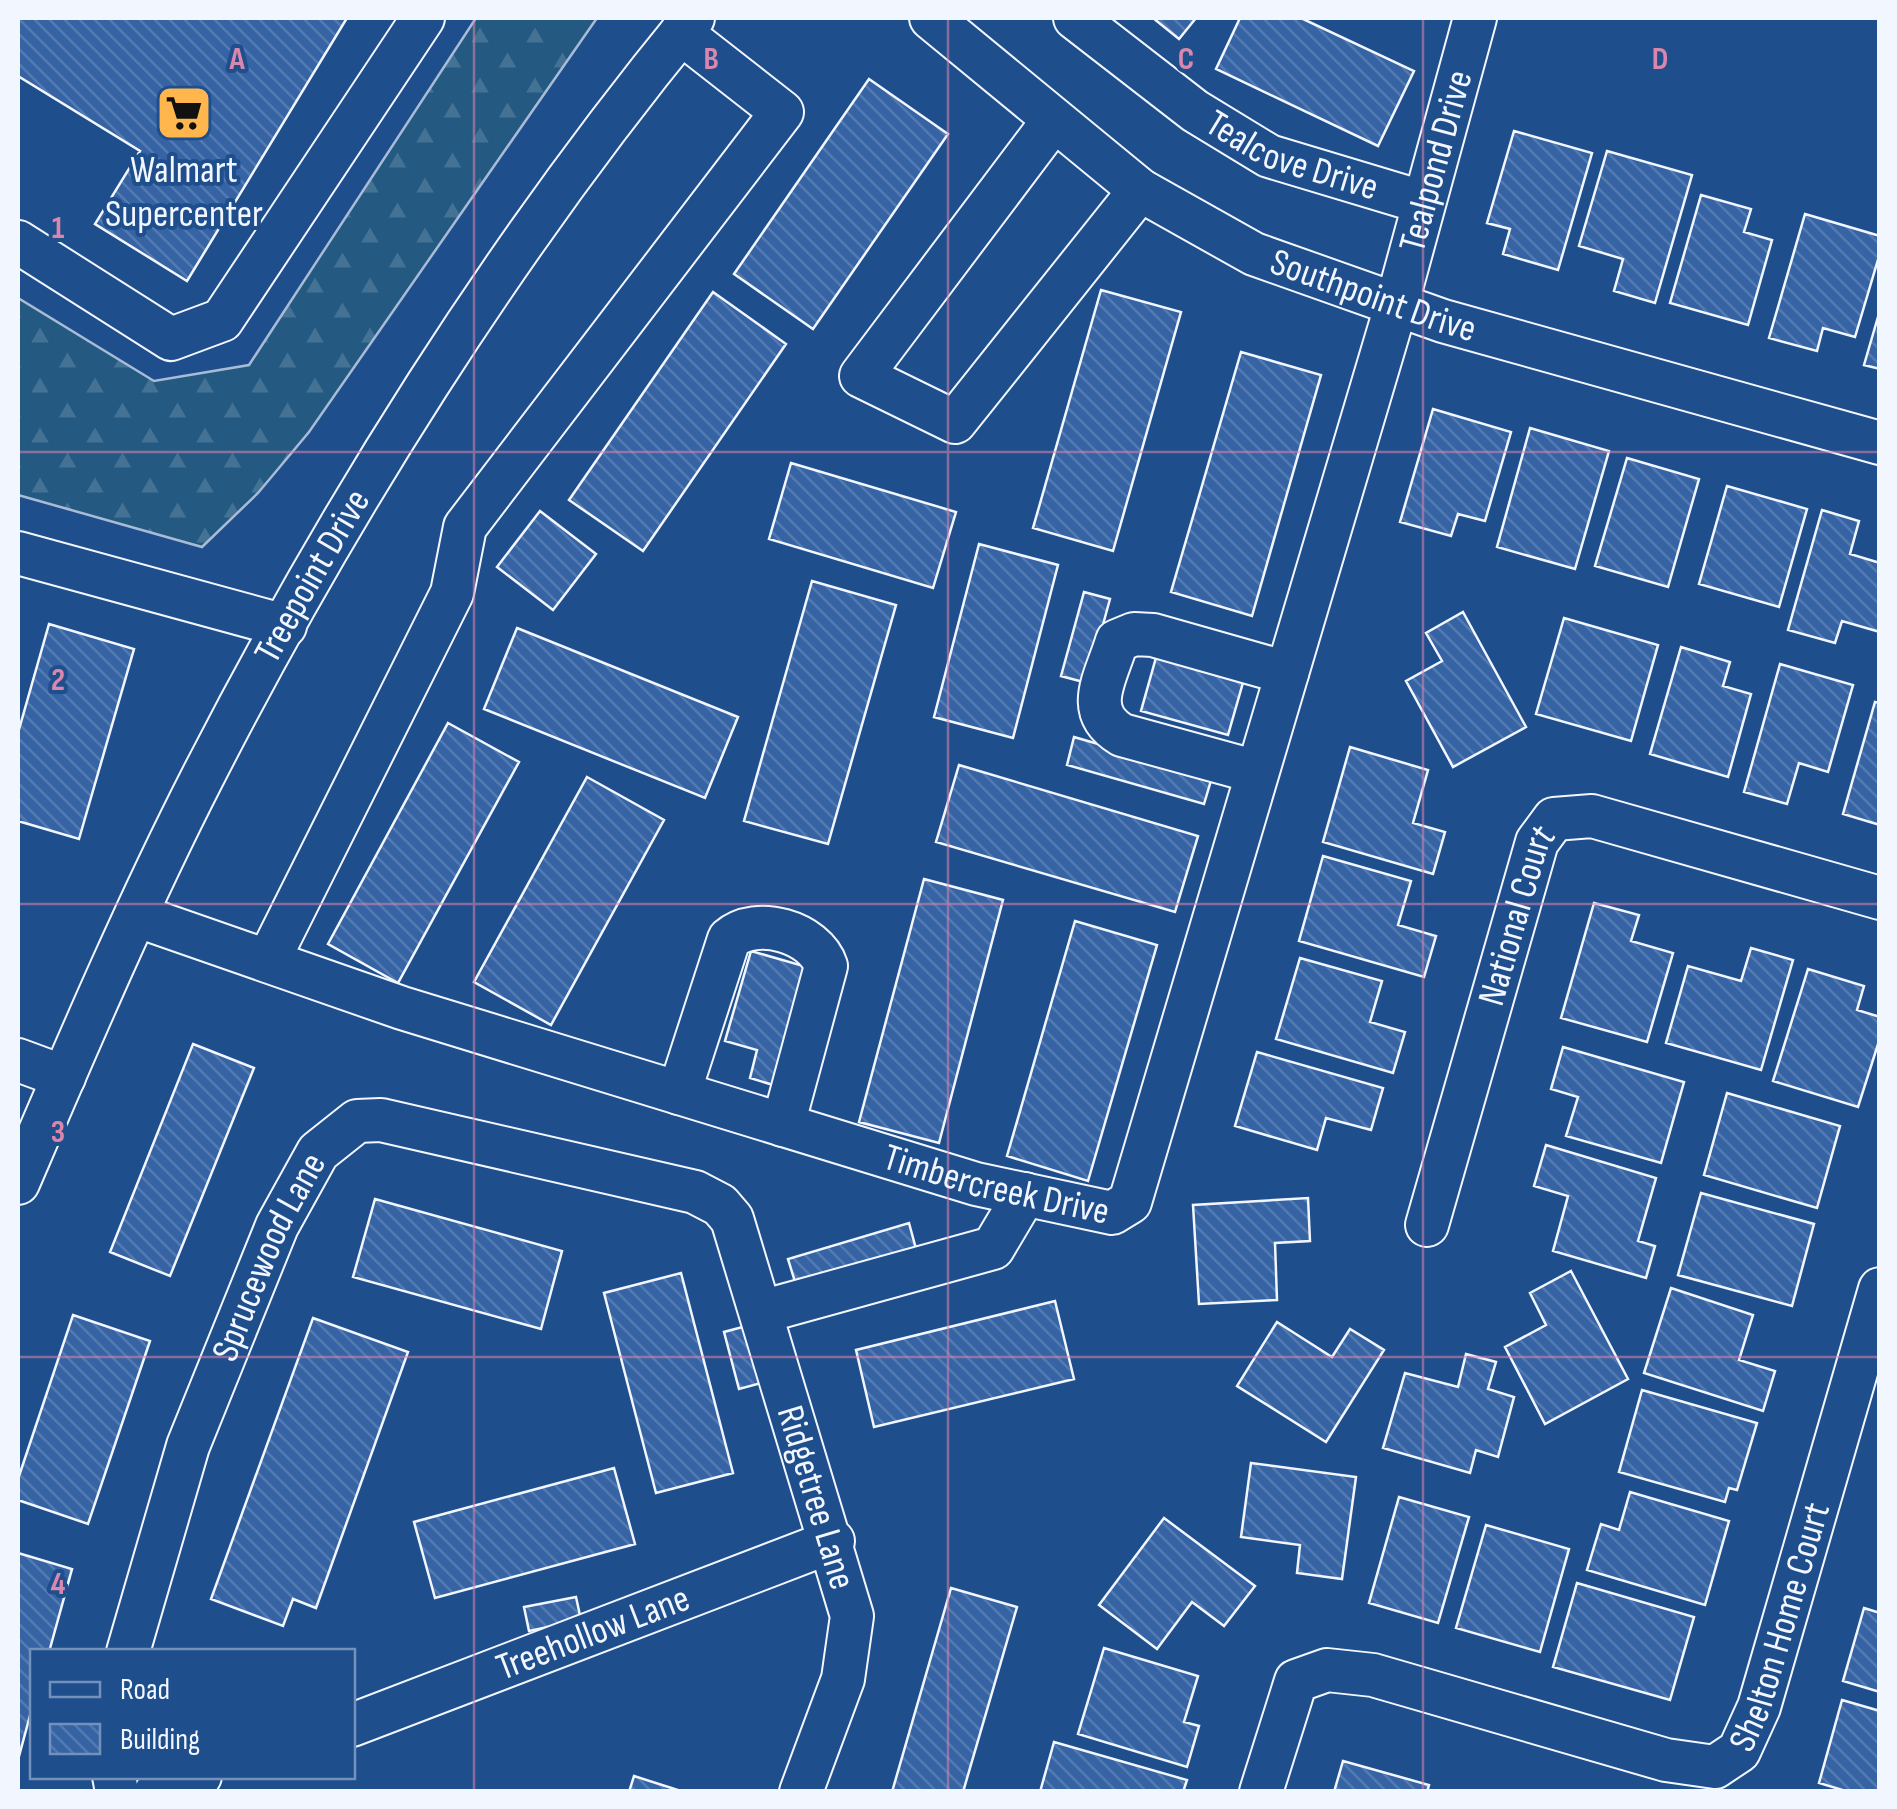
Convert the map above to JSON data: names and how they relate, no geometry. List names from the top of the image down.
{
  "streets": {
    "street": [
      "Tealcove Drive",
      "Tealpond Drive",
      "Southpoint Drive",
      "Treepoint Drive",
      "National Court",
      "Timbercreek Drive",
      "Sprucewood Lane",
      "Ridgetree Lane",
      "Shelton Home Court",
      "Treehollow Lane"
    ]
  },
  "crossings": [
    ["Tealcove Drive", "Tealpond Drive"],
    ["Tealpond Drive", "Southpoint Drive"],
    ["Tealpond Drive", "Timbercreek Drive"],
    ["Southpoint Drive", "Timbercreek Drive"],
    ["Treepoint Drive", "Timbercreek Drive"],
    ["Sprucewood Lane", "Ridgetree Lane"],
    ["Ridgetree Lane", "Treehollow Lane"]
  ],
  "places": {
    "supermarket": ["Walmart Supercenter"]
  },
  "legend": ["Road", "Building"],
  "grid": {
    "columns": [
      "A",
      "B",
      "C",
      "D"
    ],
    "rows": [
      "1",
      "2",
      "3",
      "4"
    ]
  }
}
